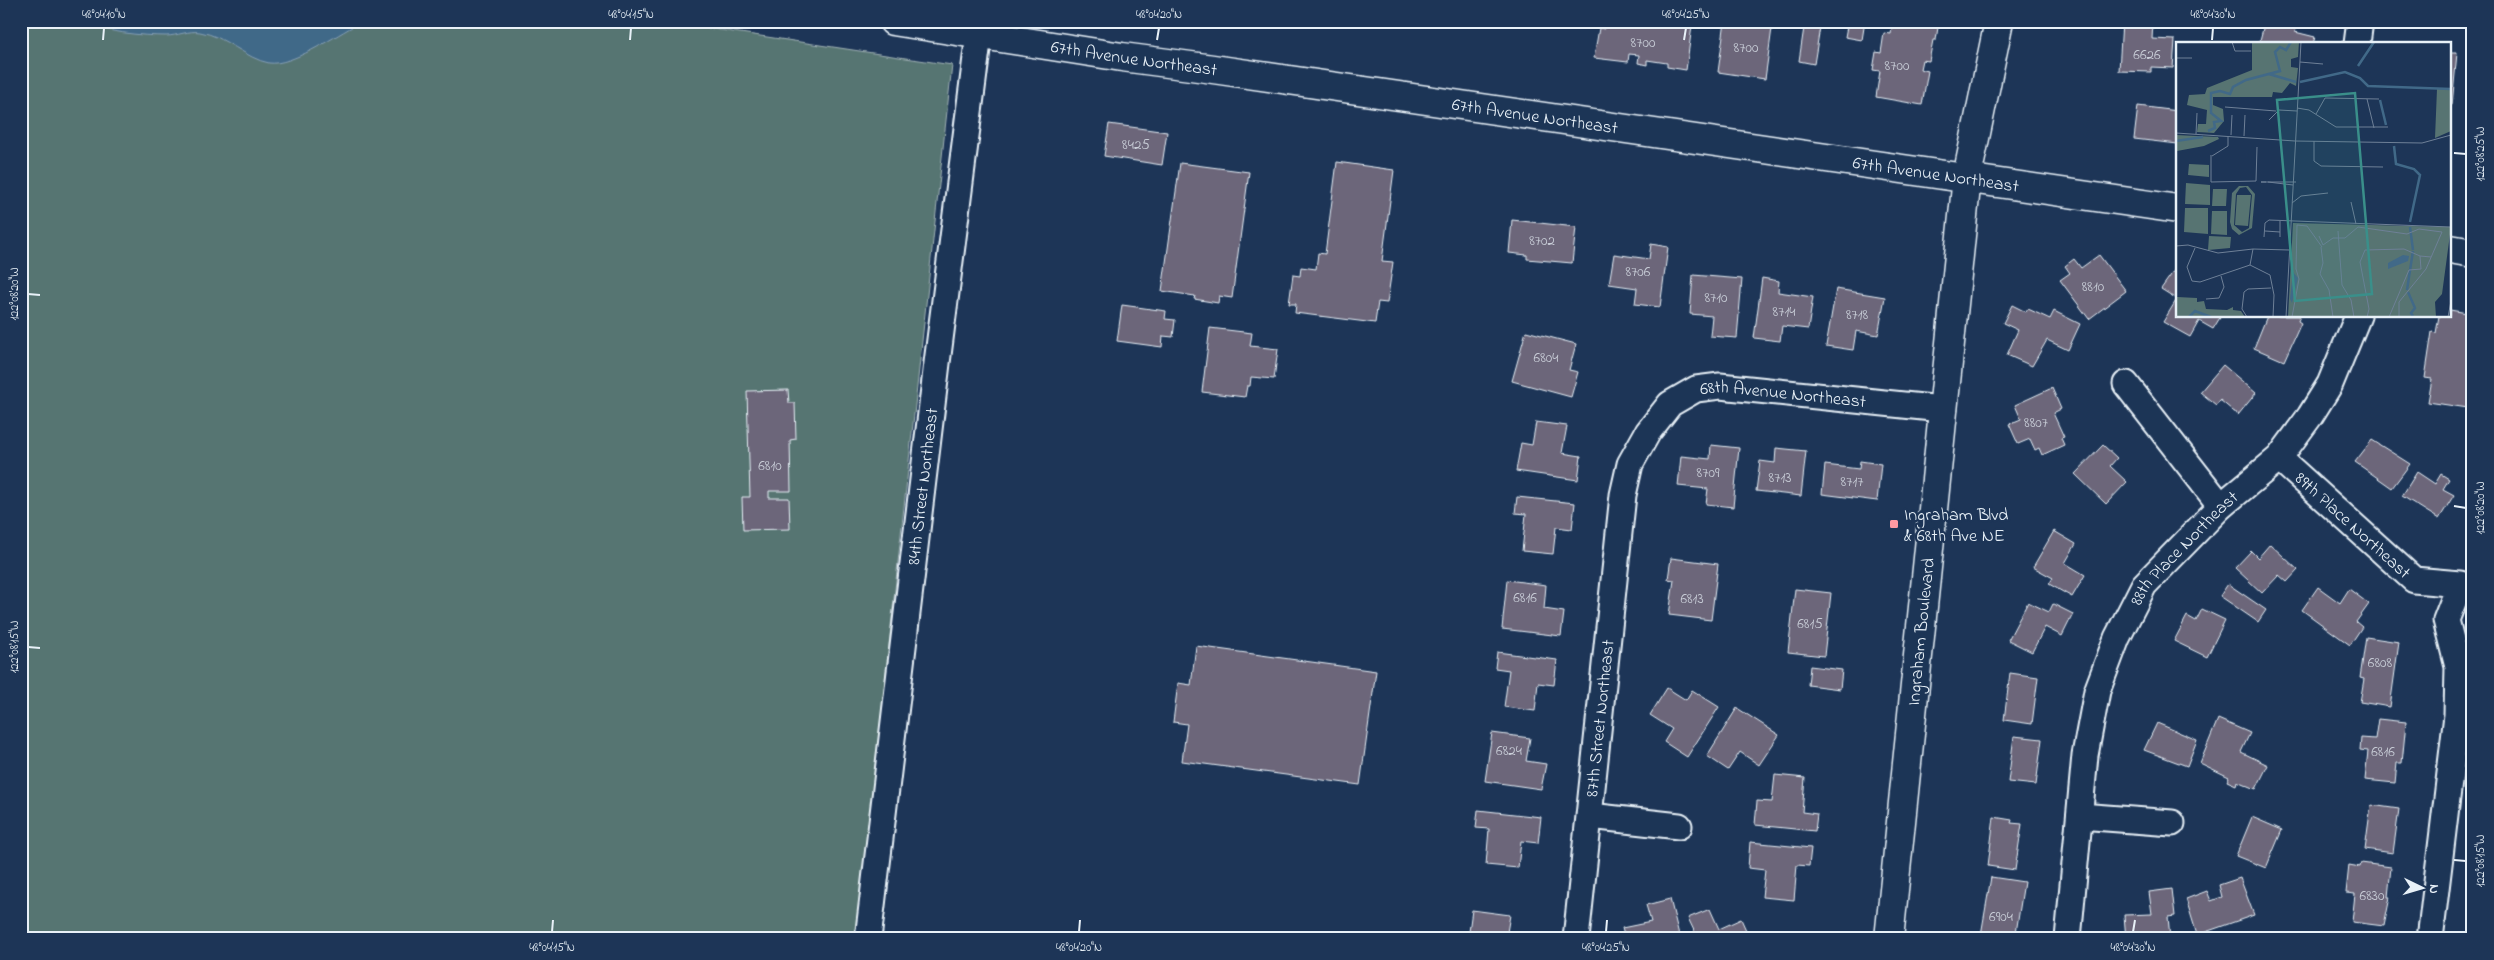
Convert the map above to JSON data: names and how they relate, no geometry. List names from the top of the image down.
{
  "streets": {
    "main road": ["67th Avenue Northeast", "Ingraham Boulevard"],
    "street": [
      "68th Avenue Northeast",
      "84th Street Northeast",
      "89th Place Northeast",
      "88th Place Northeast",
      "87th Street Northeast"
    ]
  },
  "crossings": [
    ["67th Avenue Northeast", "84th Street Northeast"],
    ["67th Avenue Northeast", "Ingraham Boulevard"],
    ["68th Avenue Northeast", "Ingraham Boulevard"],
    ["68th Avenue Northeast", "87th Street Northeast"],
    ["89th Place Northeast", "88th Place Northeast"]
  ],
  "places": {
    "transit": ["Ingraham Blvd & 68th Ave NE"]
  },
  "house_numbers": [
    "8700",
    "8700",
    "6626",
    "8700",
    "8425",
    "8702",
    "8706",
    "8810",
    "8710",
    "8714",
    "8718",
    "6804",
    "8807",
    "6810",
    "8709",
    "8713",
    "8717",
    "6816",
    "6813",
    "6815",
    "6808",
    "6824",
    "6816",
    "6830",
    "6904"
  ],
  "north": "right",
  "coordinates": [
    "48°04'10\"N",
    "48°04'15\"N",
    "48°04'20\"N",
    "48°04'25\"N",
    "48°04'30\"N",
    "122°08'25\"W",
    "122°08'20\"W",
    "122°08'15\"W"
  ]
}
